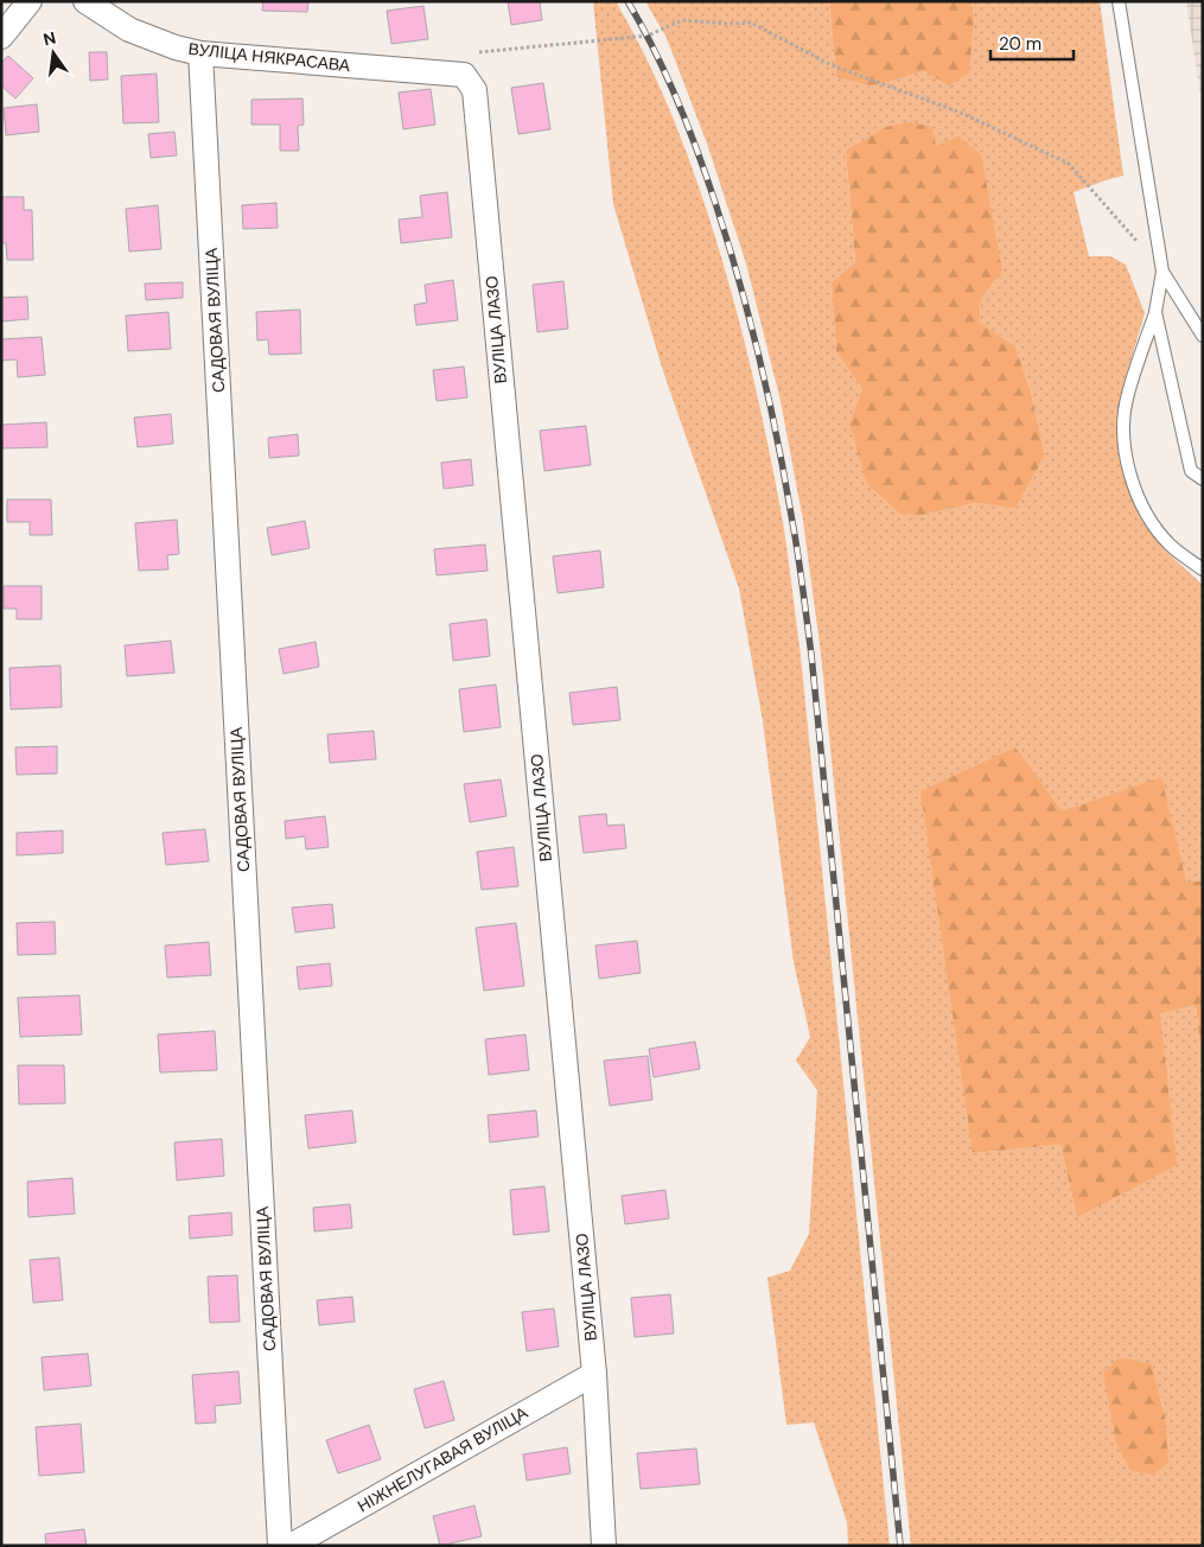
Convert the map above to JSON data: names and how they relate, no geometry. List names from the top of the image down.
{
  "streets": {
    "street": [
      "ВУЛІЦА НЯКРАСАВА",
      "САДОВАЯ ВУЛІЦА",
      "ВУЛІЦА ЛАЗО",
      "НІЖНЕЛУГАВАЯ ВУЛІЦА"
    ]
  },
  "crossings": [
    ["ВУЛІЦА НЯКРАСАВА", "САДОВАЯ ВУЛІЦА"],
    ["ВУЛІЦА НЯКРАСАВА", "ВУЛІЦА ЛАЗО"],
    ["ВУЛІЦА ЛАЗО", "НІЖНЕЛУГАВАЯ ВУЛІЦА"]
  ],
  "scale_bar": "20 m",
  "north": "top"
}
